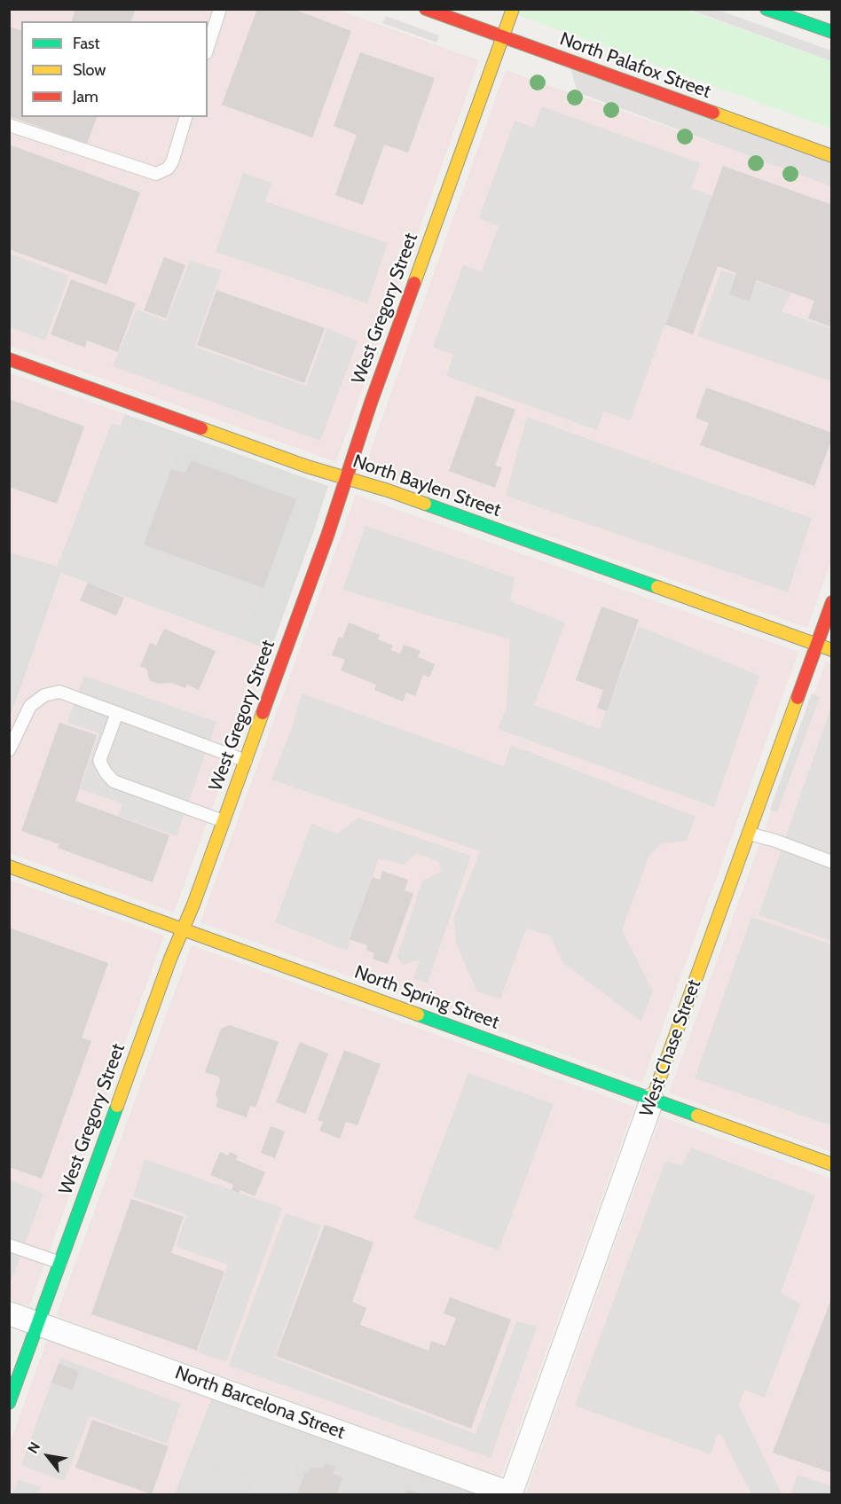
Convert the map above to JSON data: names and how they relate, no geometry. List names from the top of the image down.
{
  "streets": {
    "street": [
      "North Palafox Street",
      "West Gregory Street",
      "North Baylen Street",
      "North Spring Street",
      "West Chase Street",
      "North Barcelona Street"
    ]
  },
  "crossings": [
    ["North Palafox Street", "West Gregory Street"],
    ["West Gregory Street", "North Baylen Street"],
    ["West Gregory Street", "North Spring Street"],
    ["West Gregory Street", "North Barcelona Street"],
    ["North Baylen Street", "West Chase Street"],
    ["North Spring Street", "West Chase Street"],
    ["West Chase Street", "North Barcelona Street"]
  ],
  "legend": ["Fast", "Slow", "Jam"],
  "north": "top left"
}
